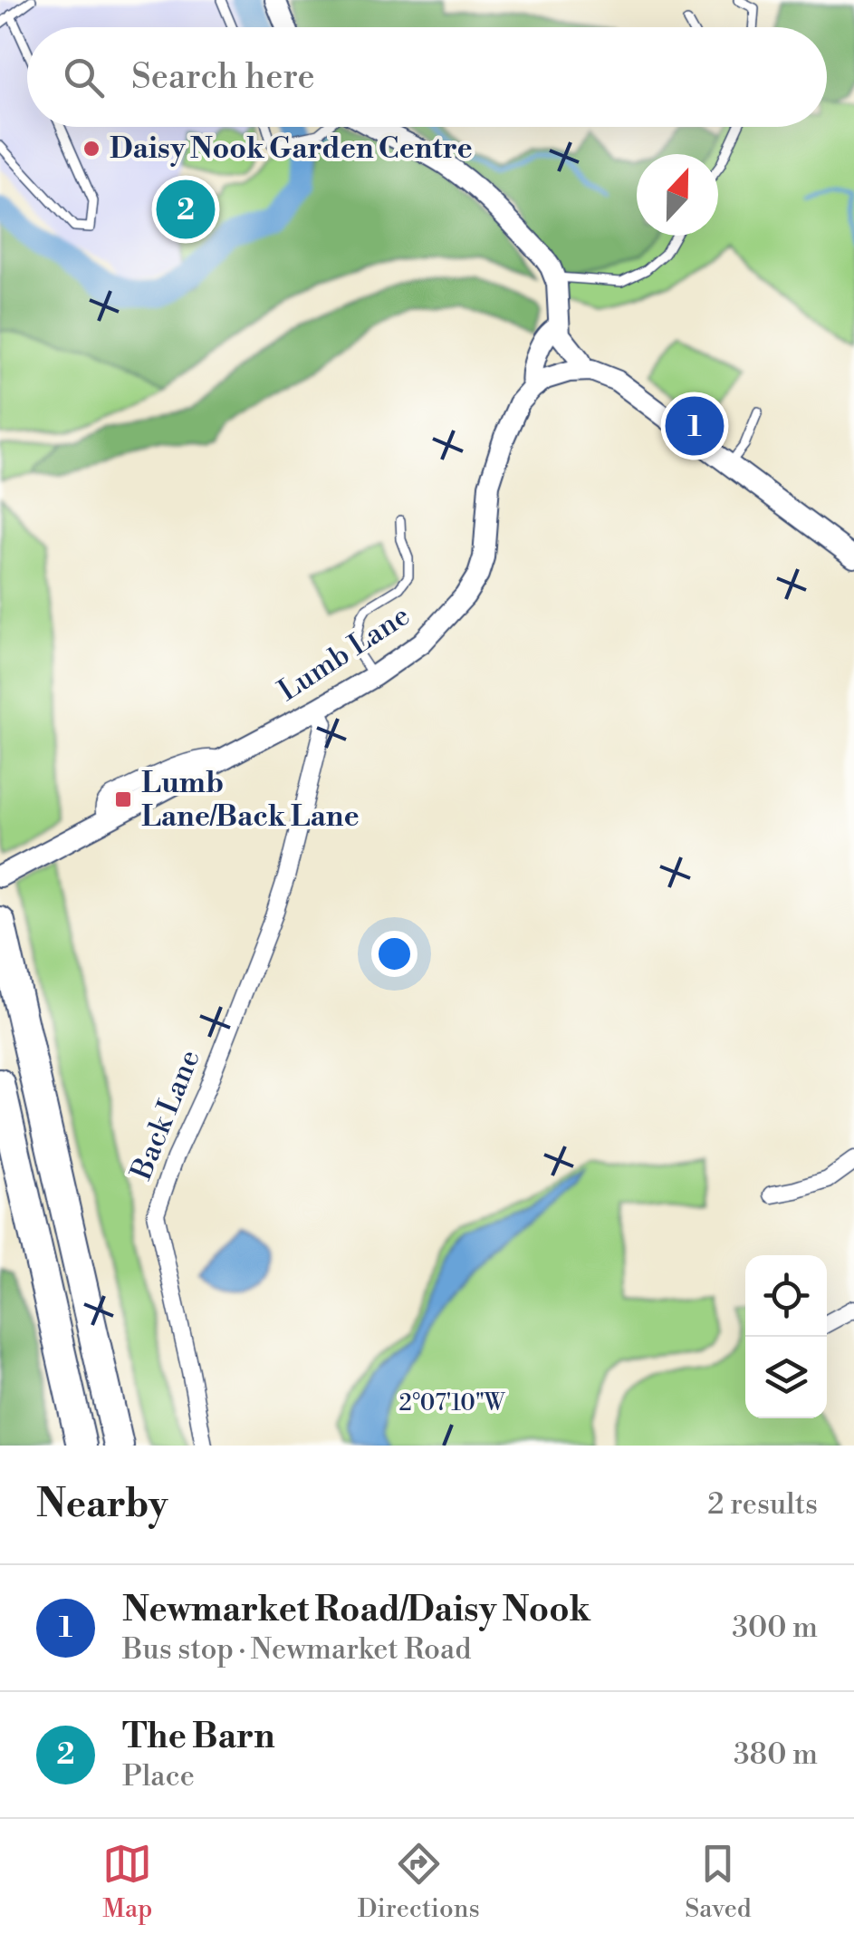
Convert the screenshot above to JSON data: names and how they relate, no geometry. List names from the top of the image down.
{
  "streets": {
    "street": ["Lumb Lane", "Back Lane"]
  },
  "crossings": [
    ["Lumb Lane", "Back Lane"]
  ],
  "places": {
    "other": ["Daisy Nook Garden Centre"],
    "transit": ["Lumb Lane/Back Lane"]
  },
  "north": "top",
  "page": {
    "search": "Search here",
    "pins": ["2", "1"],
    "heading": ["Nearby", "2 results"],
    "list": [
      {
        "mark": "1",
        "name": "Newmarket Road/Daisy Nook",
        "note": "Bus stop · Newmarket Road",
        "value": "300 m"
      },
      {
        "mark": "2",
        "name": "The Barn",
        "note": "Place",
        "value": "380 m"
      }
    ],
    "nav": ["Map", "Directions", "Saved"]
  },
  "coordinates": ["2°07'10\"W"]
}
